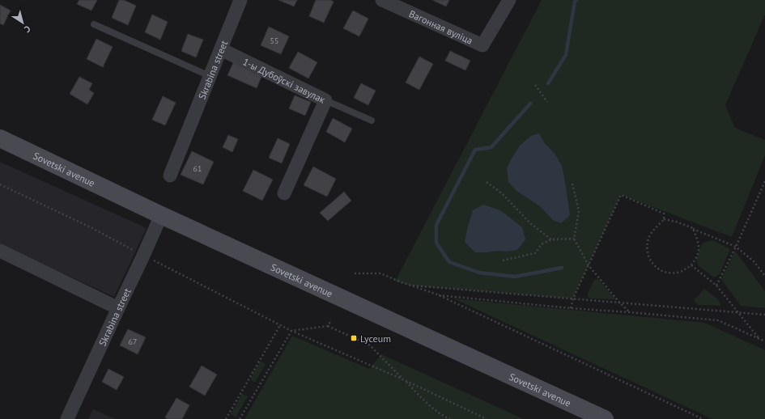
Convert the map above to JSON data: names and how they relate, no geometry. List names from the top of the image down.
{
  "streets": {
    "main road": ["Sovetski avenue"],
    "street": ["Вагонная вуліца", "Skrabina street", "1-ы Дубоўскі завулак"]
  },
  "crossings": [
    ["Skrabina street", "1-ы Дубоўскі завулак"],
    ["Skrabina street", "Sovetski avenue"]
  ],
  "places": {
    "transit": ["Lyceum"]
  },
  "house_numbers": ["55", "61", "67"],
  "north": "bottom right"
}
